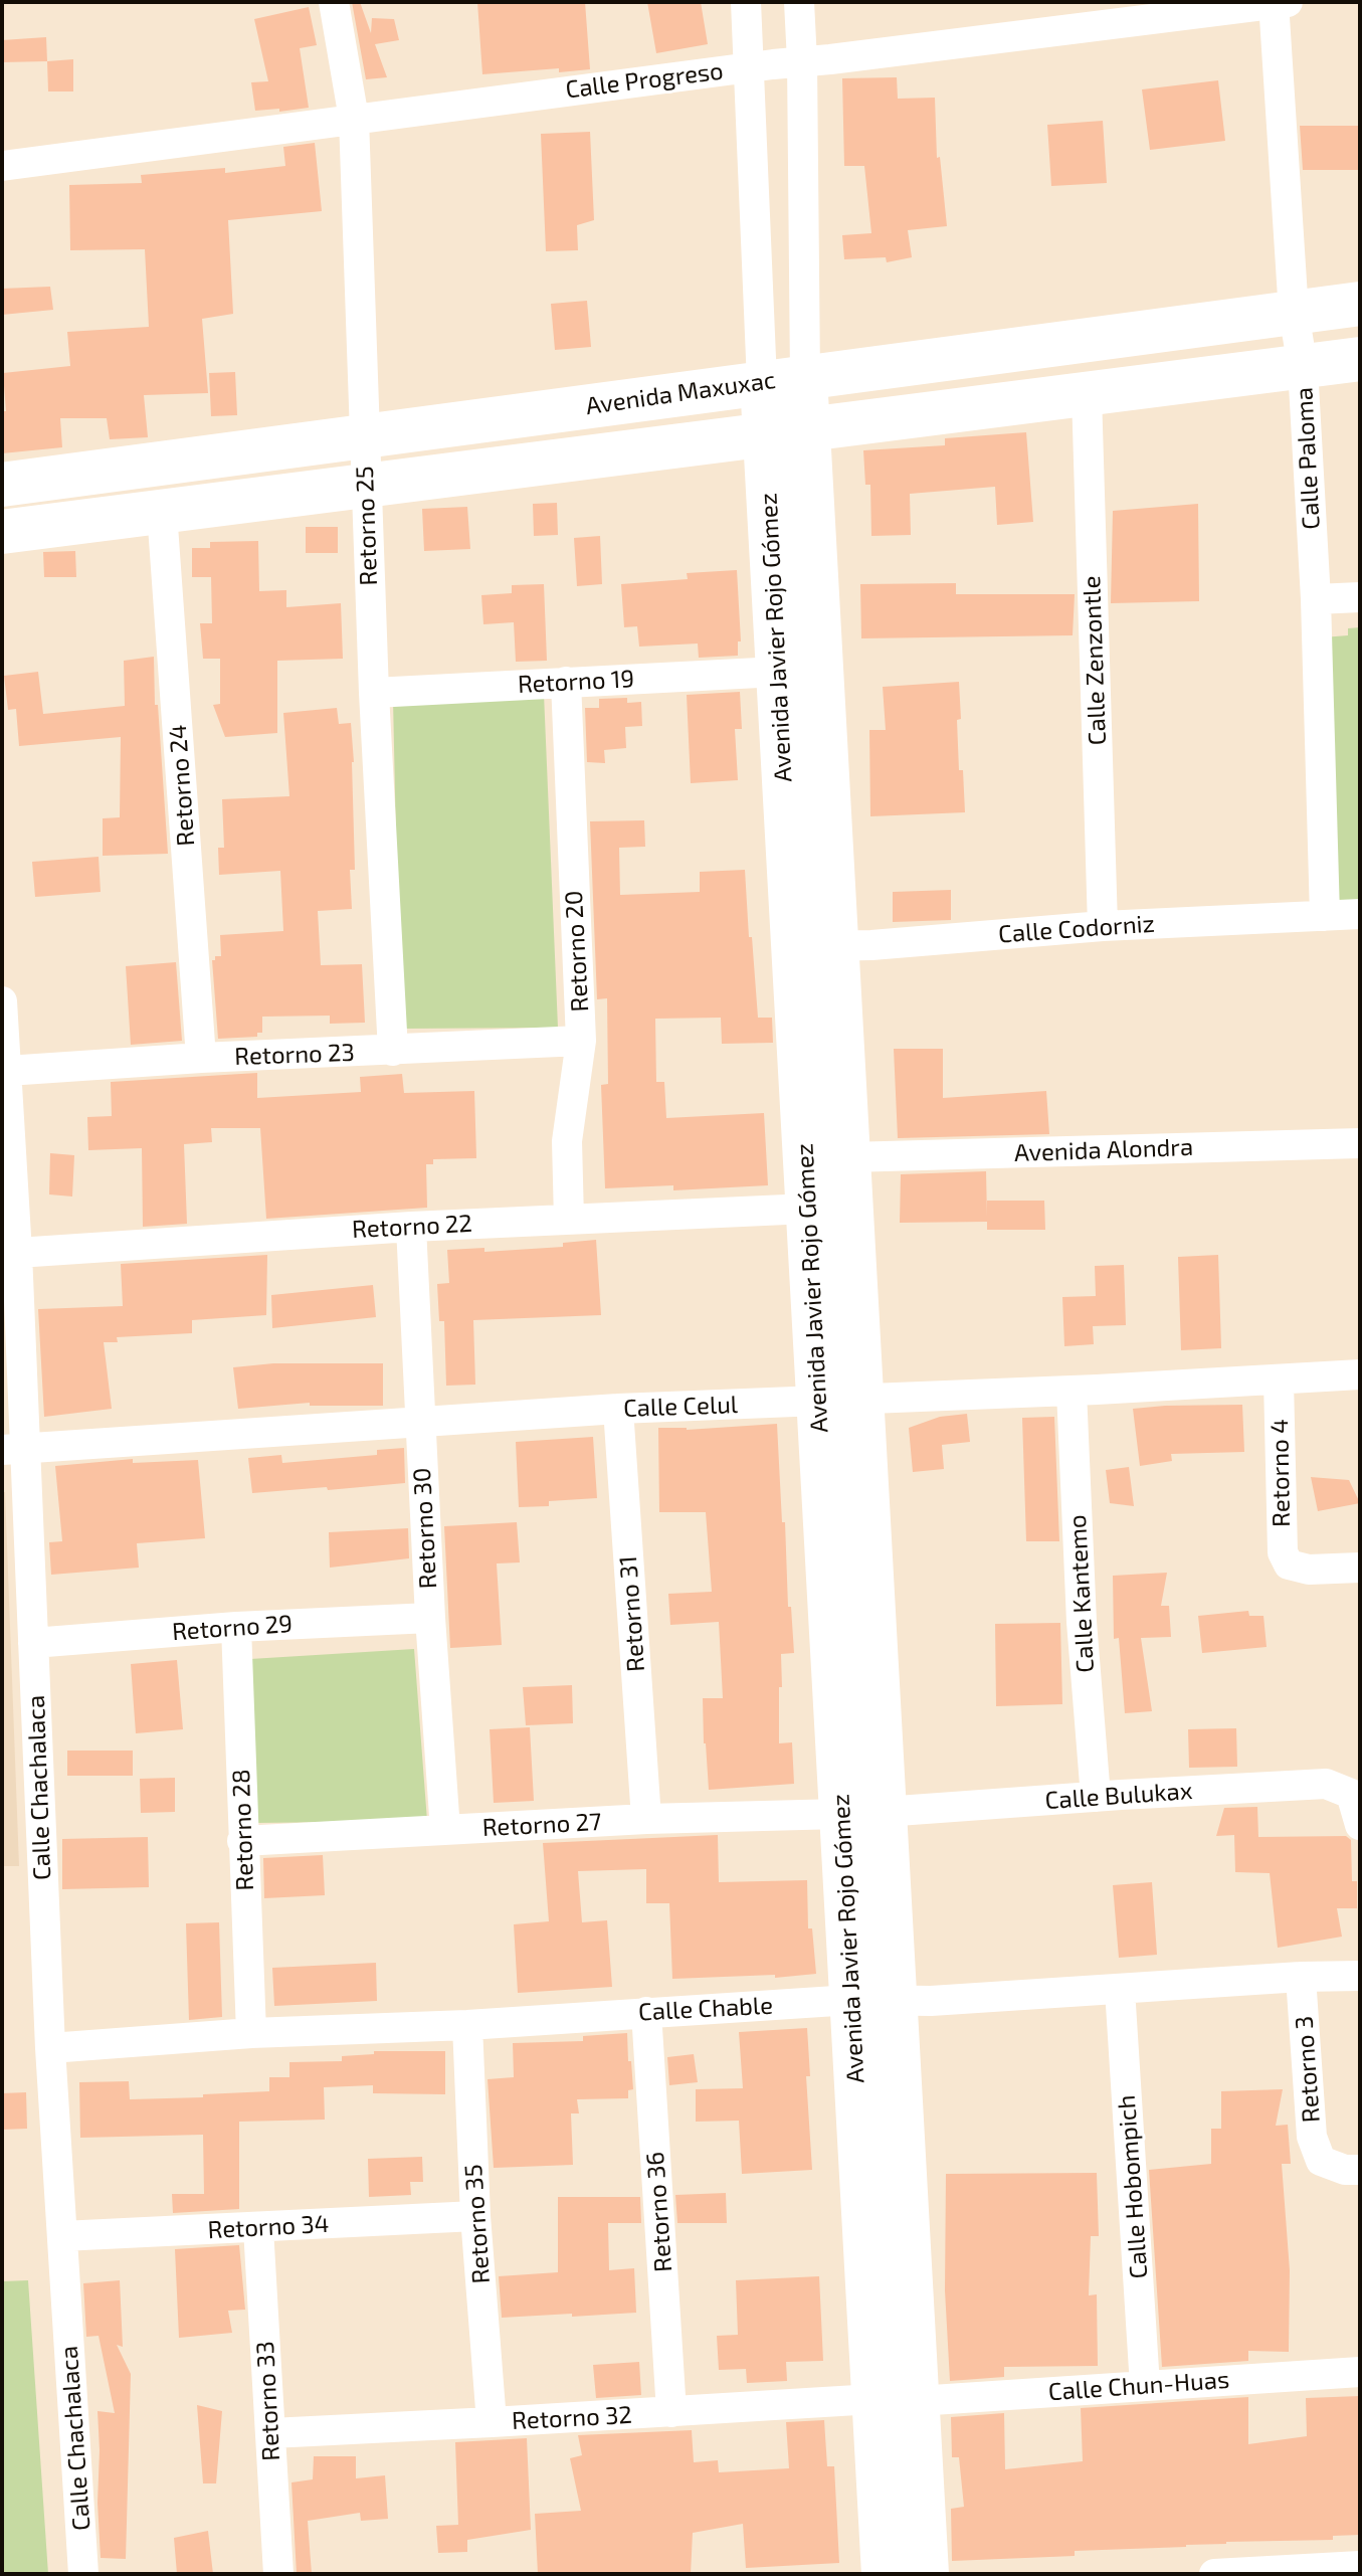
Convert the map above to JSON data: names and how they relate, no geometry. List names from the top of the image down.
{
  "streets": {
    "main road": ["Avenida Maxuxac", "Avenida Javier Rojo Gómez"],
    "street": [
      "Calle Progreso",
      "Calle Paloma",
      "Retorno 25",
      "Calle Zenzontle",
      "Retorno 19",
      "Retorno 24",
      "Calle Codorniz",
      "Retorno 20",
      "Retorno 23",
      "Avenida Alondra",
      "Retorno 22",
      "Calle Celul",
      "Retorno 4",
      "Retorno 30",
      "Calle Kantemo",
      "Retorno 31",
      "Retorno 29",
      "Calle Chachalaca",
      "Calle Bulukax",
      "Retorno 27",
      "Retorno 28",
      "Calle Chable",
      "Retorno 3",
      "Calle Hobompich",
      "Retorno 36",
      "Retorno 35",
      "Retorno 34",
      "Calle Chun-Huas",
      "Retorno 33",
      "Retorno 32"
    ]
  },
  "crossings": [
    ["Calle Progreso", "Calle Paloma"],
    ["Calle Progreso", "Retorno 25"],
    ["Calle Progreso", "Avenida Javier Rojo Gómez"],
    ["Avenida Maxuxac", "Calle Paloma"],
    ["Avenida Maxuxac", "Retorno 25"],
    ["Avenida Maxuxac", "Avenida Javier Rojo Gómez"],
    ["Calle Paloma", "Calle Codorniz"],
    ["Retorno 25", "Retorno 19"],
    ["Retorno 25", "Retorno 23"],
    ["Avenida Javier Rojo Gómez", "Retorno 19"],
    ["Avenida Javier Rojo Gómez", "Calle Codorniz"],
    ["Avenida Javier Rojo Gómez", "Avenida Alondra"],
    ["Avenida Javier Rojo Gómez", "Retorno 22"],
    ["Avenida Javier Rojo Gómez", "Calle Celul"],
    ["Avenida Javier Rojo Gómez", "Calle Bulukax"],
    ["Avenida Javier Rojo Gómez", "Retorno 27"],
    ["Avenida Javier Rojo Gómez", "Calle Chable"],
    ["Avenida Javier Rojo Gómez", "Calle Chun-Huas"],
    ["Avenida Javier Rojo Gómez", "Retorno 32"],
    ["Calle Zenzontle", "Calle Codorniz"],
    ["Retorno 19", "Retorno 20"],
    ["Retorno 24", "Retorno 23"],
    ["Retorno 20", "Retorno 23"],
    ["Retorno 20", "Retorno 22"],
    ["Retorno 23", "Calle Chachalaca"],
    ["Retorno 22", "Retorno 30"],
    ["Retorno 22", "Calle Chachalaca"],
    ["Calle Celul", "Retorno 4"],
    ["Calle Celul", "Retorno 30"],
    ["Calle Celul", "Calle Kantemo"],
    ["Calle Celul", "Retorno 31"],
    ["Calle Celul", "Calle Chachalaca"],
    ["Retorno 30", "Retorno 29"],
    ["Retorno 30", "Retorno 27"],
    ["Calle Kantemo", "Calle Bulukax"],
    ["Retorno 31", "Retorno 27"],
    ["Retorno 29", "Calle Chachalaca"],
    ["Retorno 29", "Retorno 28"],
    ["Calle Chachalaca", "Calle Chable"],
    ["Calle Chachalaca", "Retorno 34"],
    ["Retorno 27", "Retorno 28"],
    ["Retorno 28", "Calle Chable"],
    ["Calle Chable", "Retorno 3"],
    ["Calle Chable", "Calle Hobompich"],
    ["Calle Chable", "Retorno 36"],
    ["Calle Chable", "Retorno 35"],
    ["Calle Hobompich", "Calle Chun-Huas"],
    ["Retorno 36", "Retorno 32"],
    ["Retorno 35", "Retorno 34"],
    ["Retorno 35", "Retorno 32"],
    ["Retorno 34", "Retorno 33"],
    ["Retorno 33", "Retorno 32"]
  ]
}
